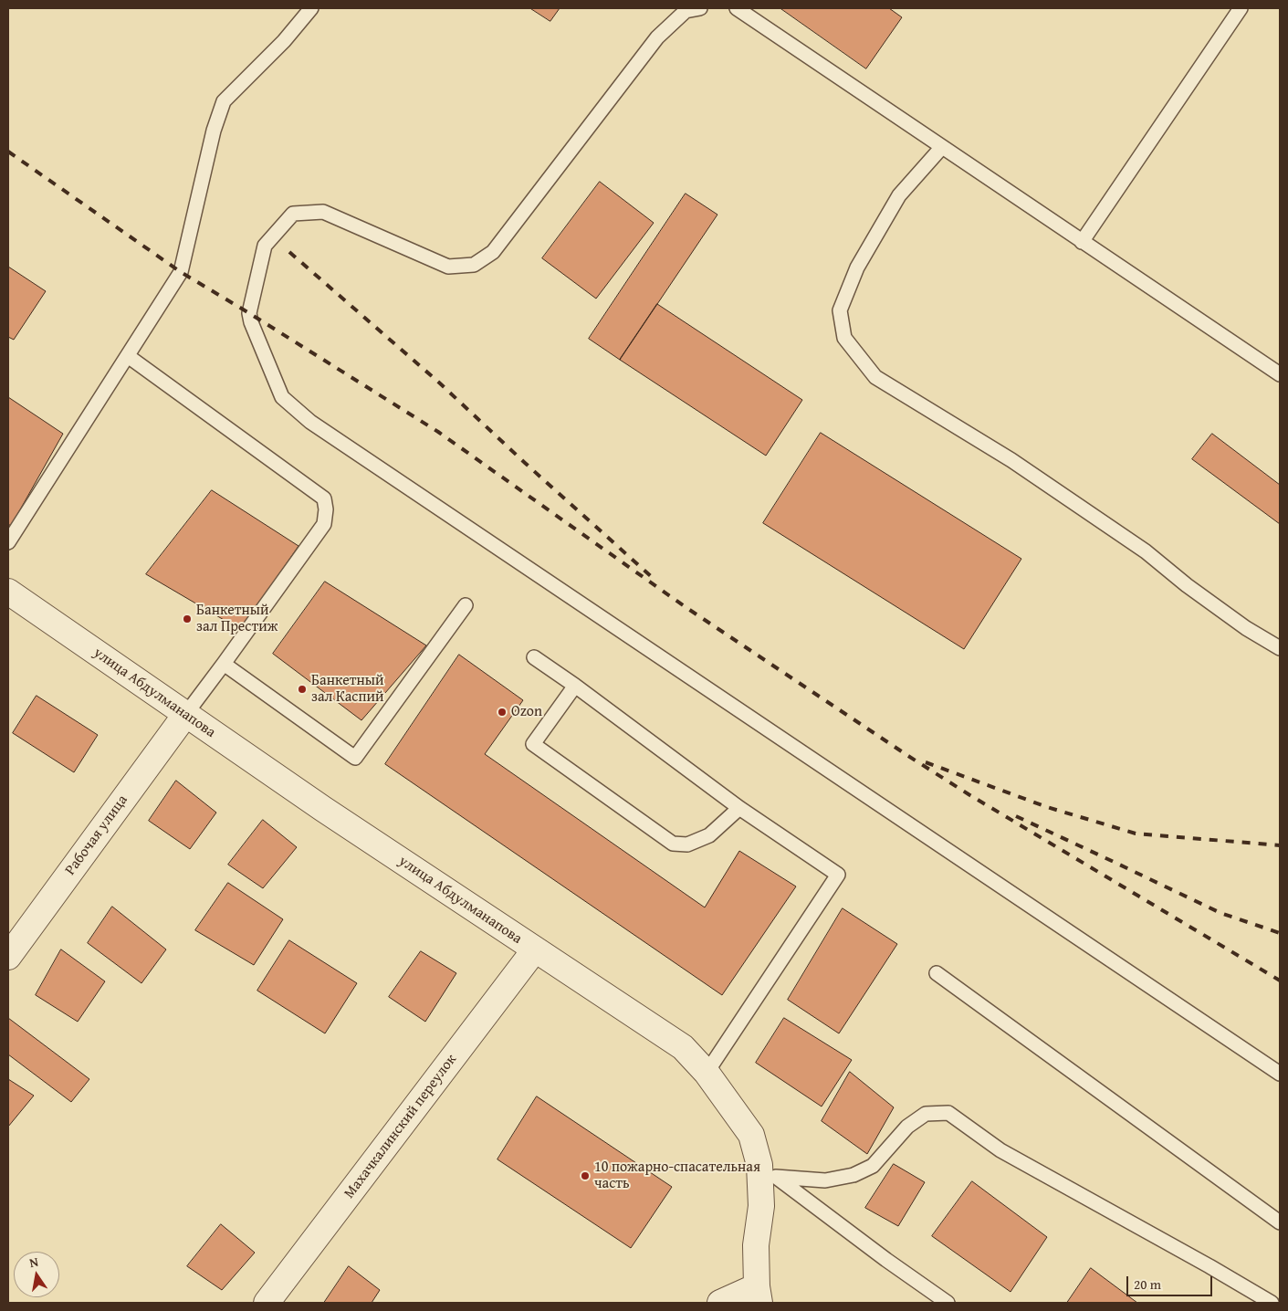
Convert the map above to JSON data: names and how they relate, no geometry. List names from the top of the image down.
{
  "streets": {
    "street": ["улица Абдулманапова", "Рабочая улица", "Махачкалинский переулок"]
  },
  "crossings": [
    ["улица Абдулманапова", "Рабочая улица"],
    ["улица Абдулманапова", "Махачкалинский переулок"]
  ],
  "places": [
    "Банкетный зал Престиж",
    "Банкетный зал Каспий",
    "Ozon",
    "10 пожарно-спасательная часть"
  ],
  "scale_bar": "20 m",
  "north": "top"
}
